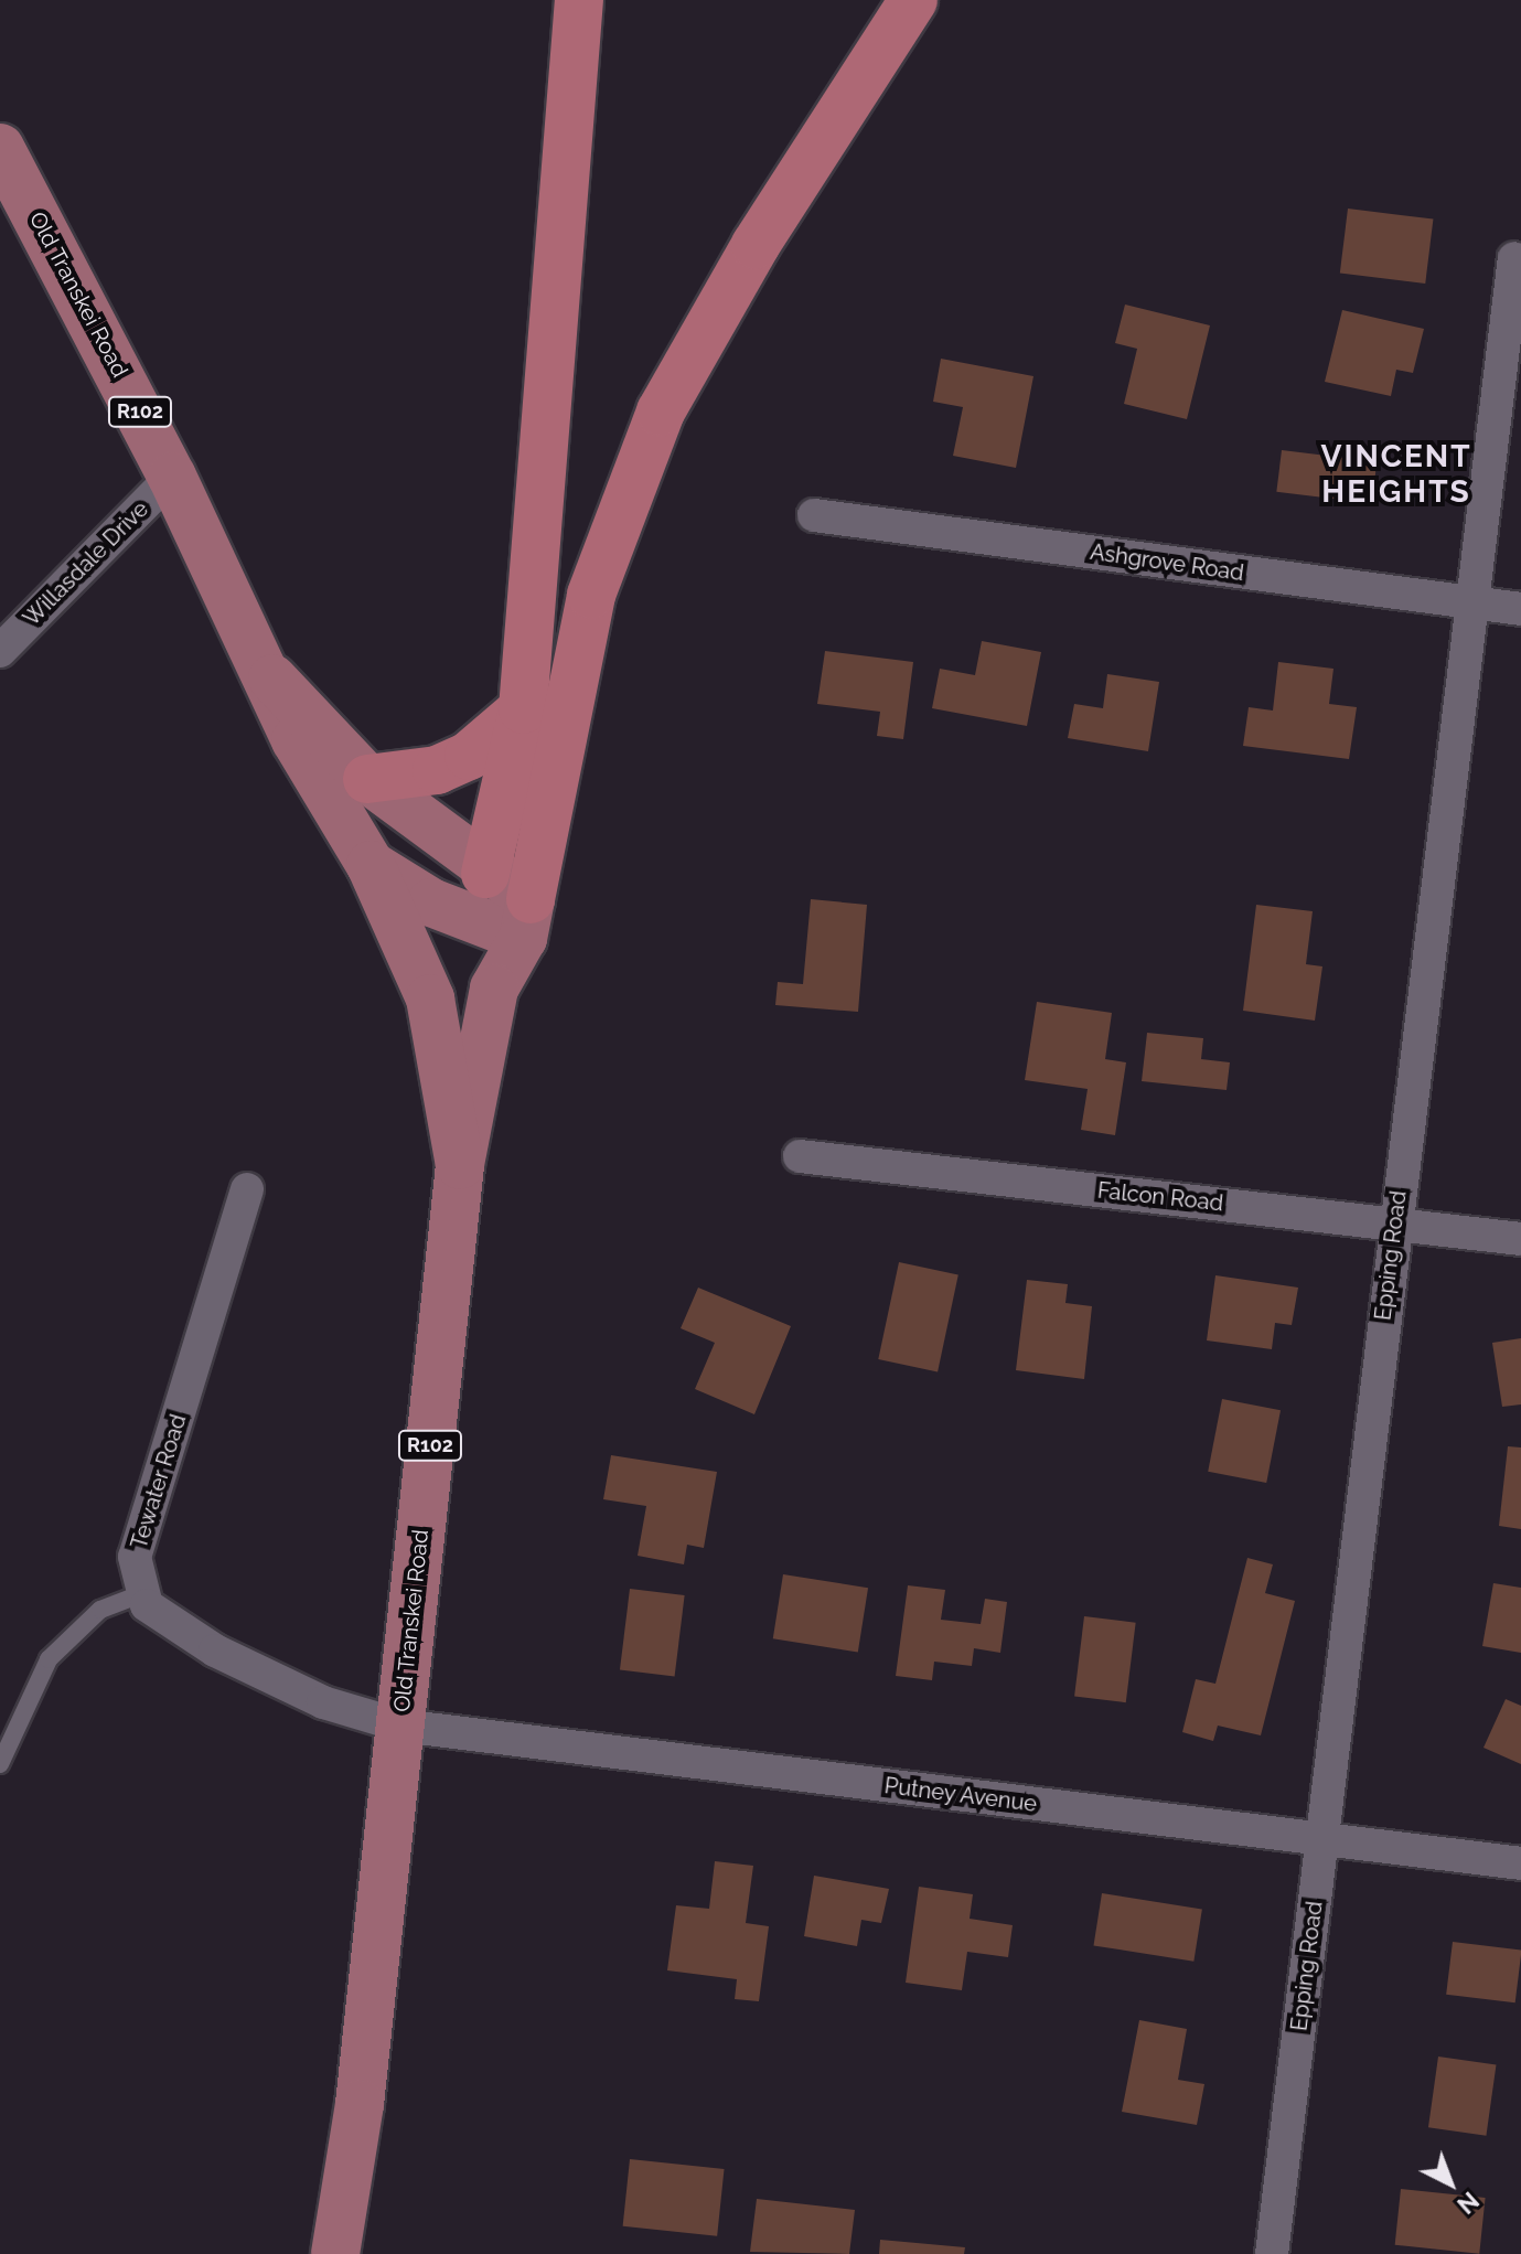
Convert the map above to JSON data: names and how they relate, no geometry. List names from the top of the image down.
{
  "streets": {
    "main road": ["Old Transkei Road", "R102"],
    "street": [
      "Ashgrove Road",
      "Willasdale Drive",
      "Falcon Road",
      "Epping Road",
      "Tewater Road",
      "Putney Avenue"
    ]
  },
  "crossings": [
    ["Old Transkei Road", "Willasdale Drive"],
    ["Old Transkei Road", "Putney Avenue"],
    ["Ashgrove Road", "Epping Road"],
    ["Falcon Road", "Epping Road"],
    ["Epping Road", "Putney Avenue"]
  ],
  "districts": ["VINCENT HEIGHTS"],
  "north": "bottom right"
}
